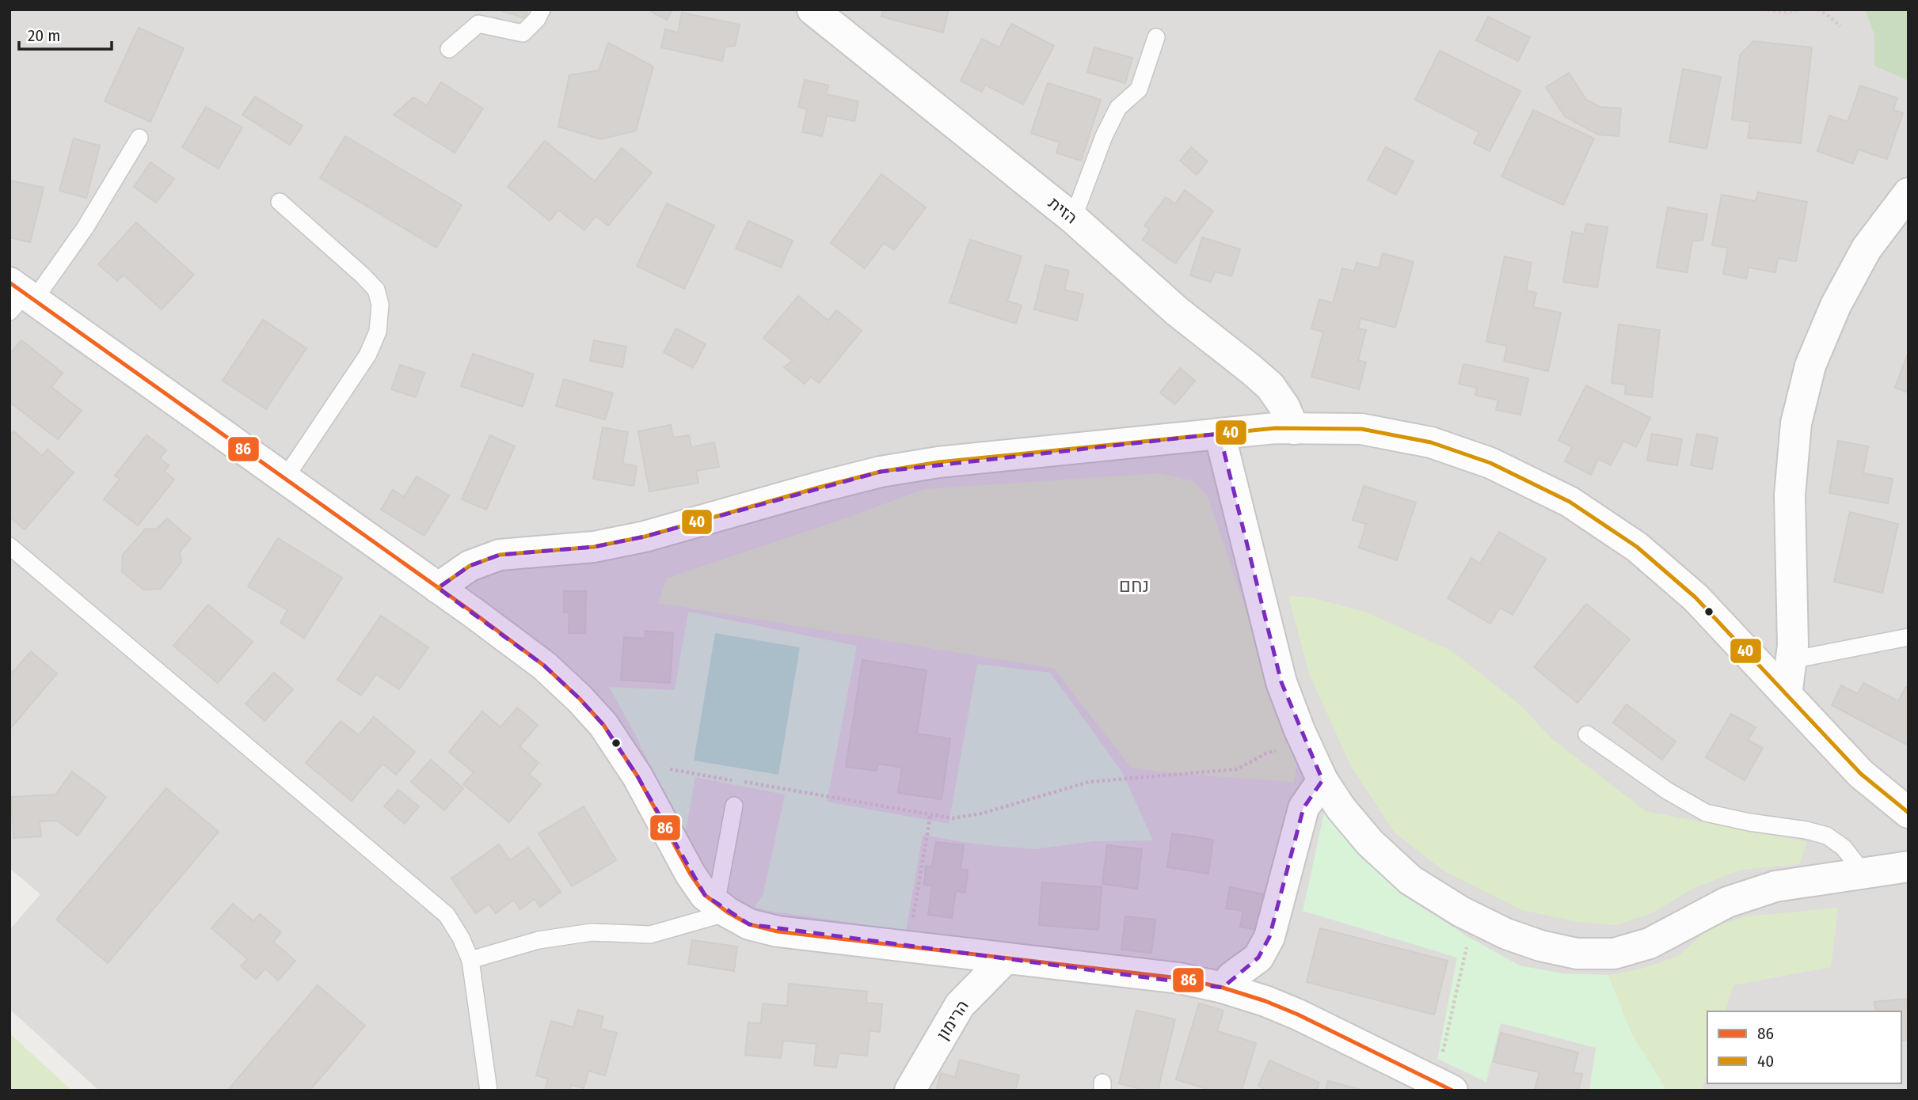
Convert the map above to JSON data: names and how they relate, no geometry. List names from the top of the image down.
{
  "streets": {
    "street": ["הזית", "הרימון"]
  },
  "districts": ["נחם"],
  "lines": ["transit line 86", "transit line 40"],
  "legend": ["86", "40"],
  "scale_bar": "20 m"
}
